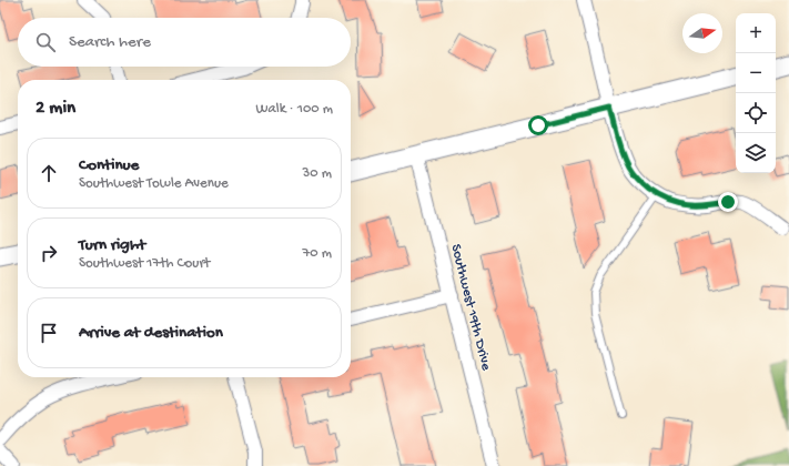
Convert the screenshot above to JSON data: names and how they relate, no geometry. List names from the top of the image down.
{
  "streets": {
    "street": ["Southwest 19th Drive"]
  },
  "north": "right",
  "page": {
    "map_buttons": ["+", "−"],
    "search": "Search here",
    "heading": ["2 min", "Walk · 100 m"],
    "list": [
      ["Continue", "Southwest Towle Avenue", "30 m"],
      ["Turn right", "Southwest 17th Court", "70 m"],
      "Arrive at destination"
    ]
  }
}
